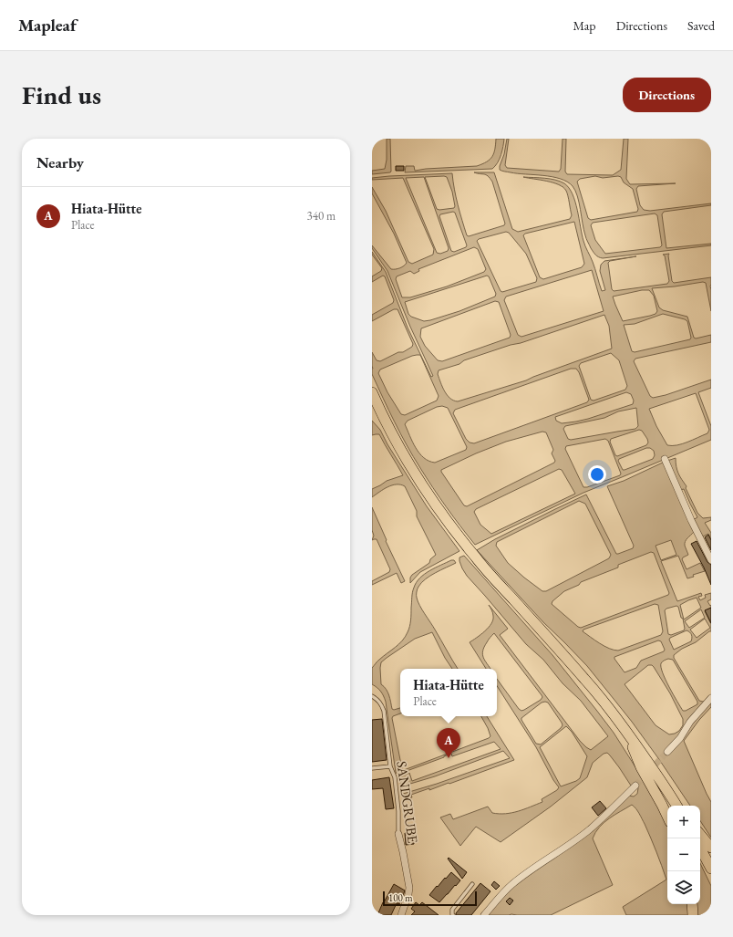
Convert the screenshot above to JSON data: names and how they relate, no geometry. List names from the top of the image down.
{
  "streets": {
    "street": ["SANDGRUBE"]
  },
  "scale_bar": "100 m",
  "page": {
    "header": "Mapleaf",
    "nav": ["Map", "Directions", "Saved"],
    "buttons": "Directions",
    "title": "Find us",
    "heading": "Nearby",
    "list": [
      {
        "mark": "A",
        "name": "Hiata-Hütte",
        "note": "Place",
        "value": "340 m"
      }
    ],
    "popup": ["Hiata-Hütte", "Place"],
    "pins": "A",
    "map_buttons": ["+", "−"],
    "scale": "100 m"
  }
}
